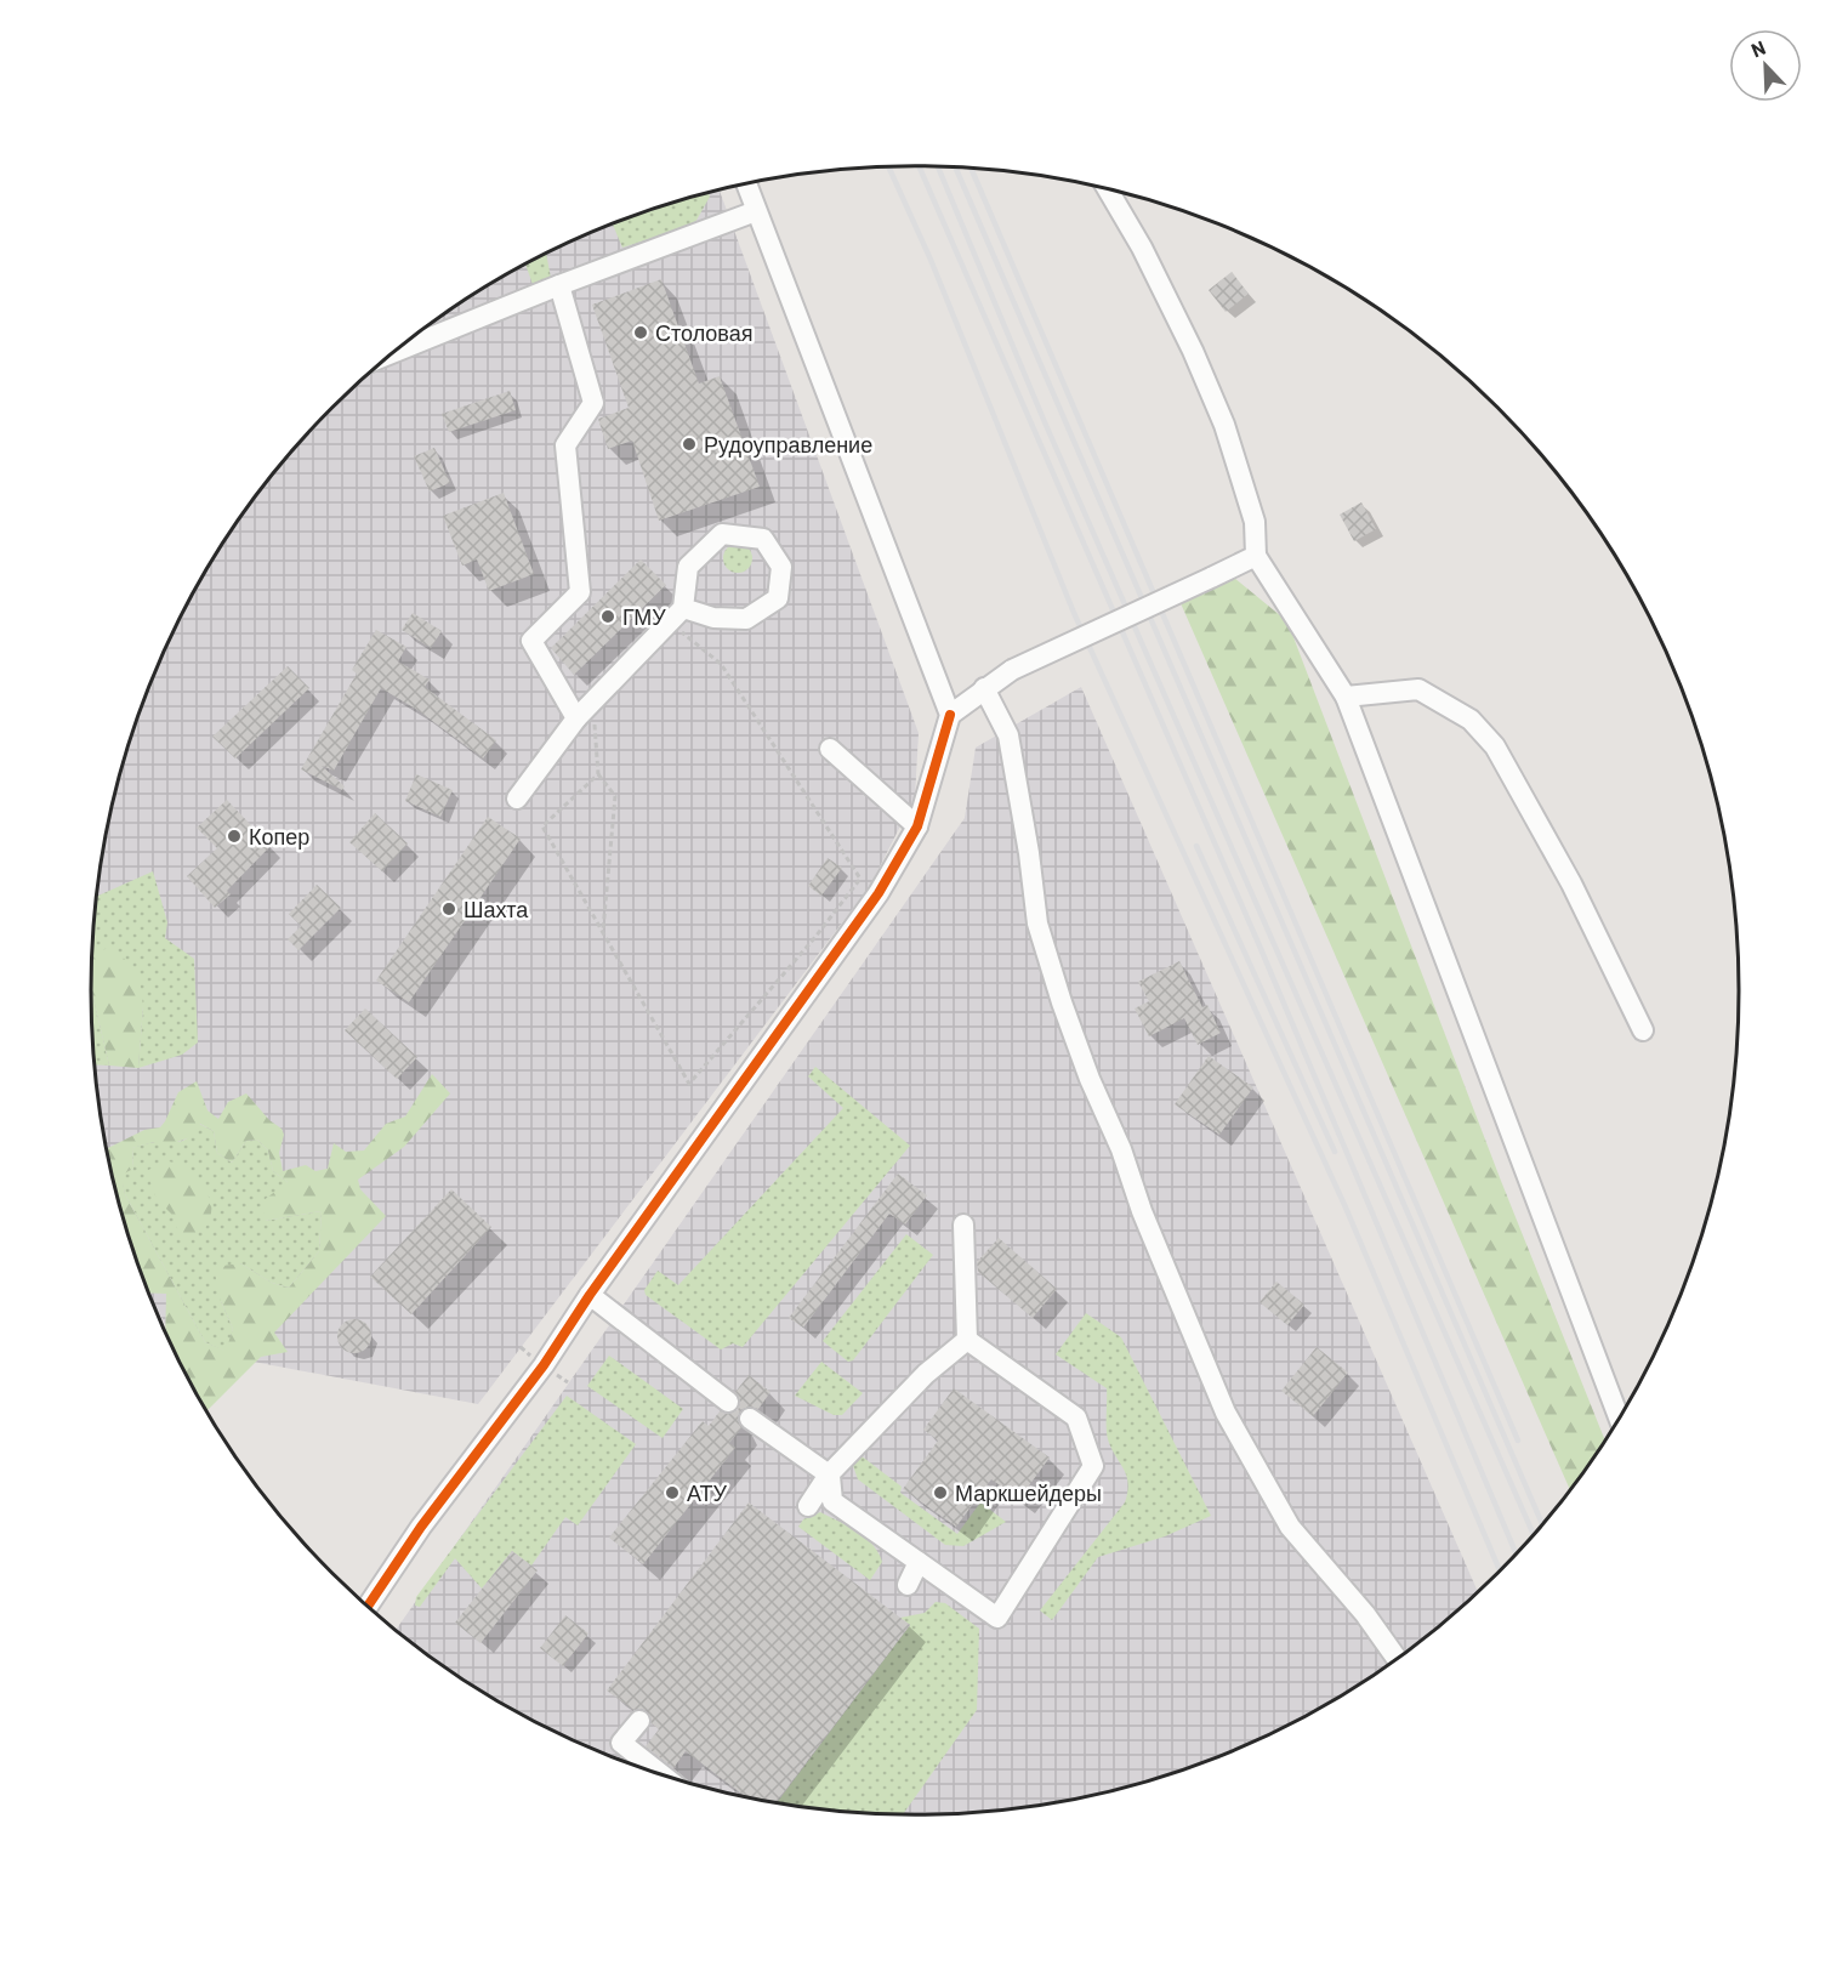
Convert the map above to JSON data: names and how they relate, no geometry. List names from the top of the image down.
{
  "places": [
    "Столовая",
    "Рудоуправление",
    "ГМУ",
    "Копер",
    "Шахта",
    "АТУ",
    "Маркшейдеры"
  ],
  "north": "top left"
}
